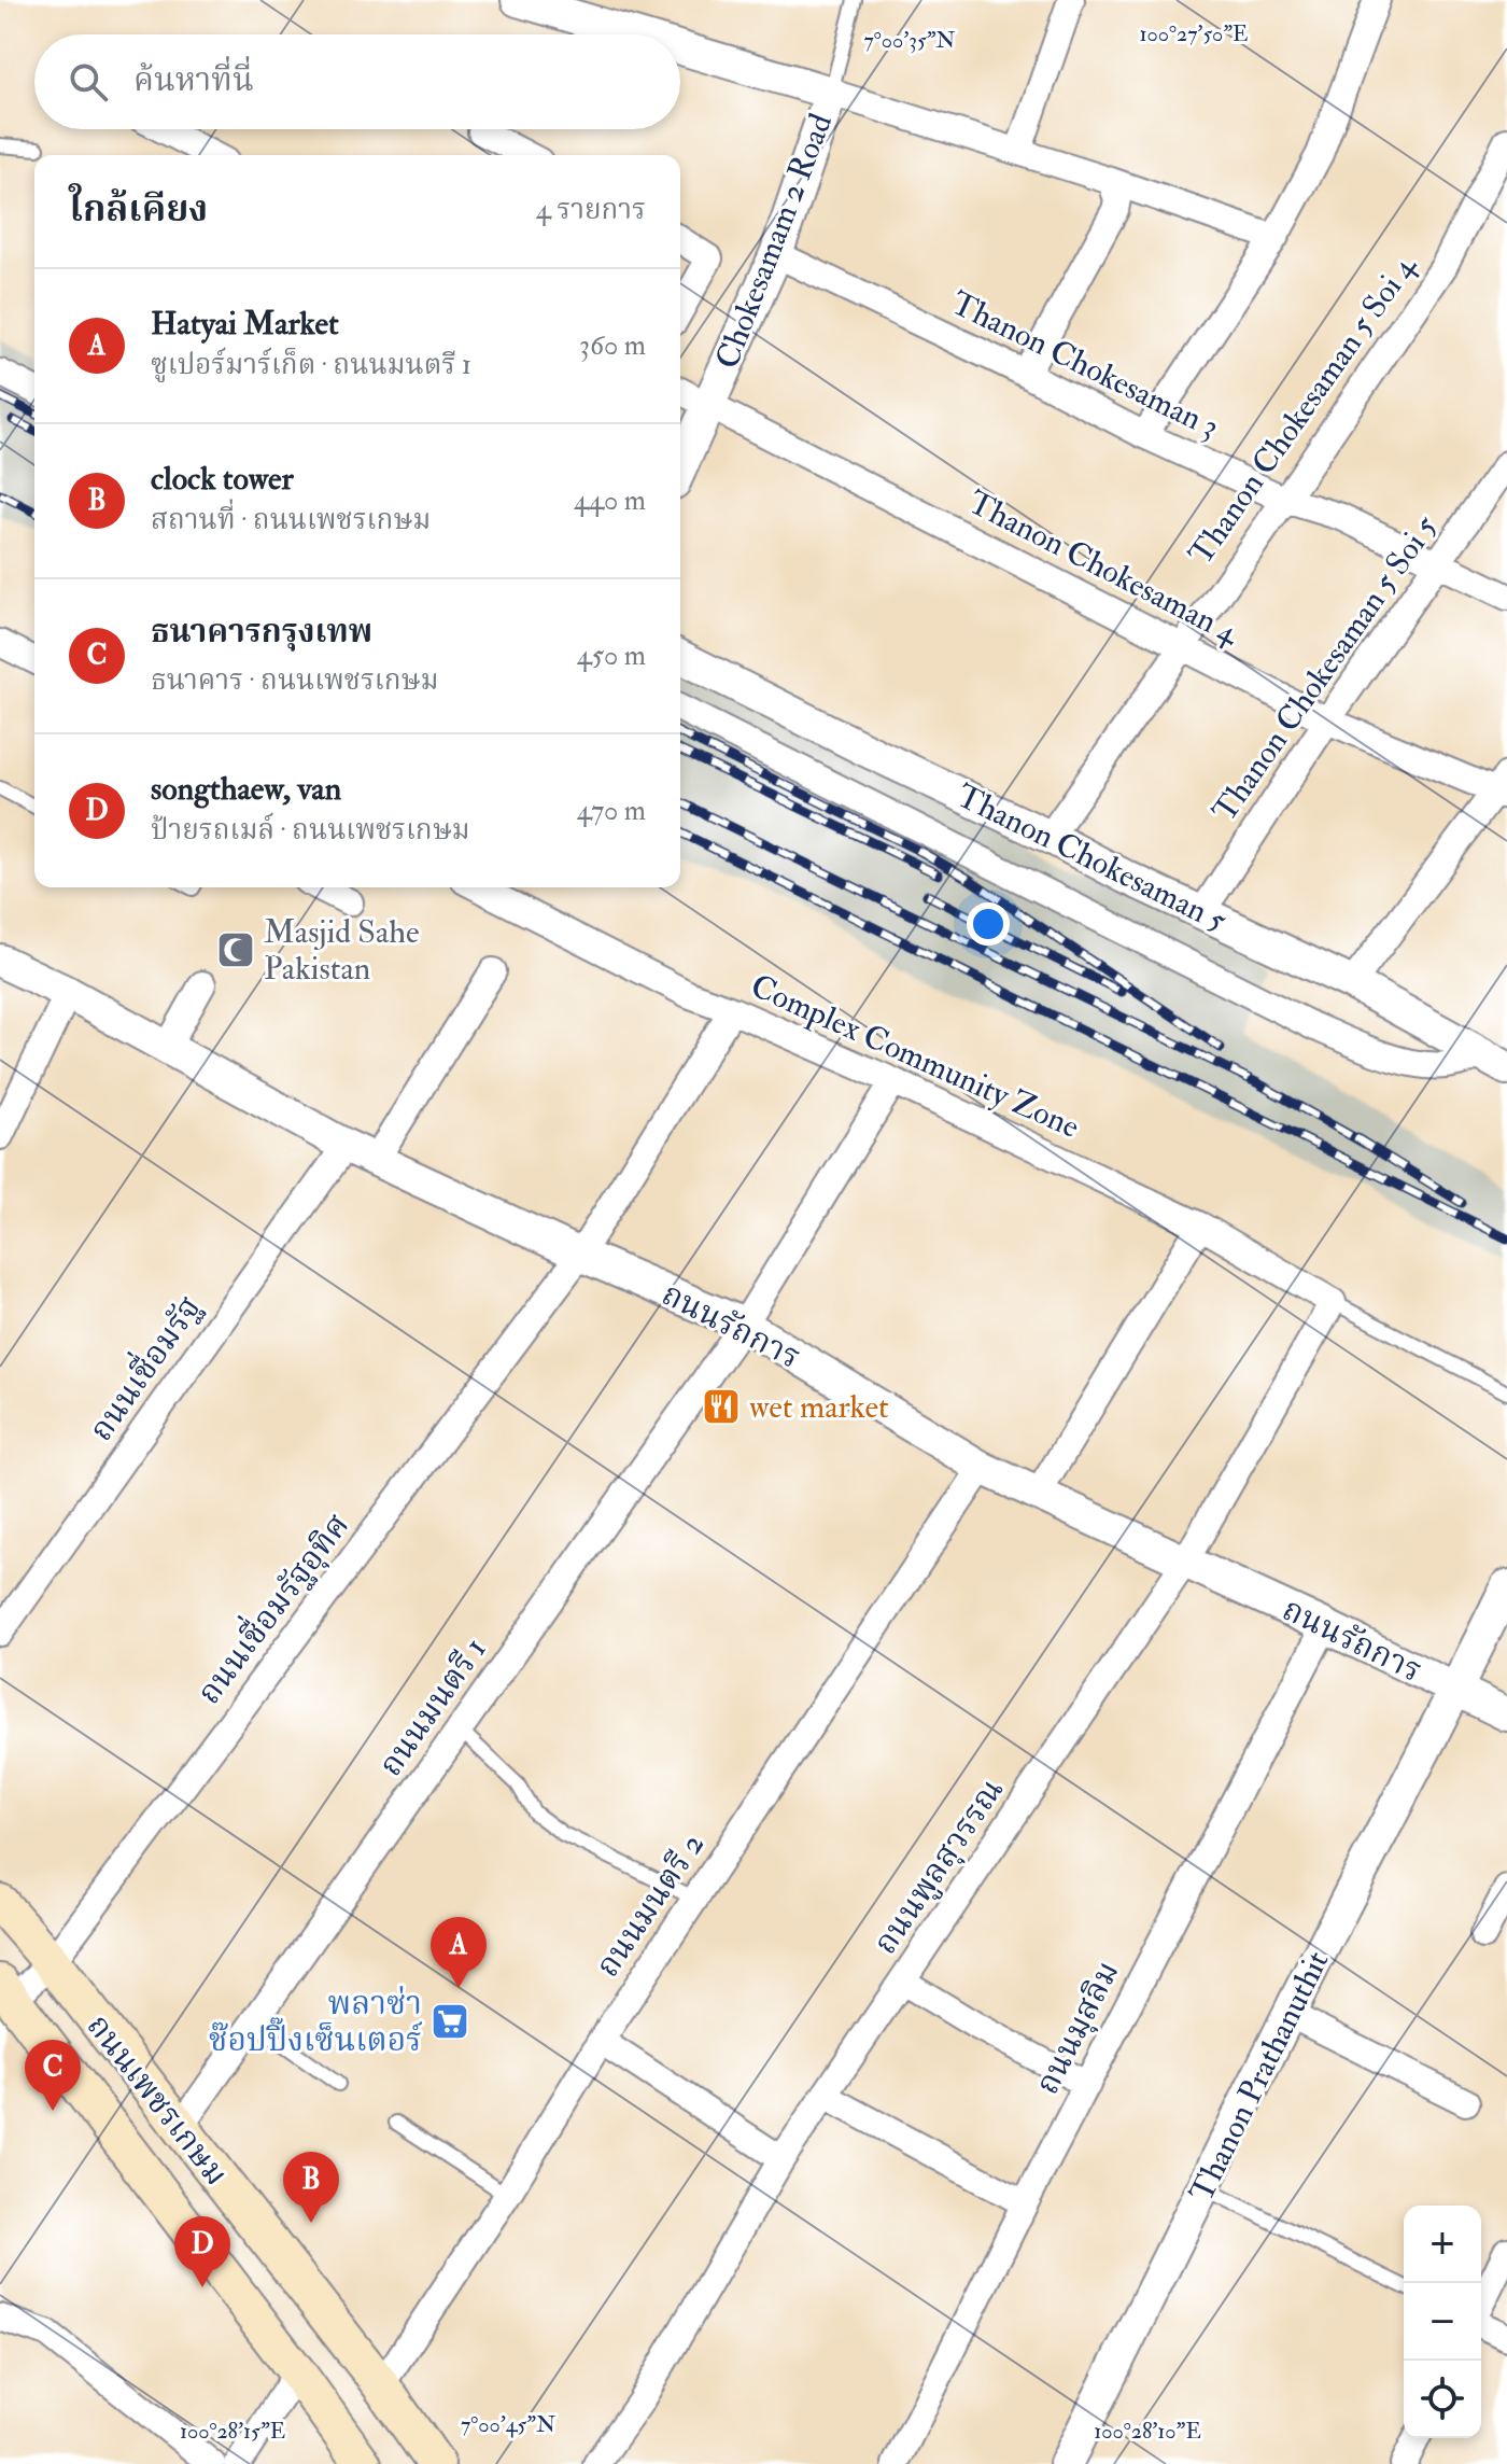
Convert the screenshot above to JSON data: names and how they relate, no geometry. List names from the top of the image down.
{
  "streets": {
    "main road": ["ถนนเพชรเกษม"],
    "street": [
      "Chokesamam 2 Road",
      "Thanon Chokesaman 3",
      "Thanon Chokesaman 5 Soi 4",
      "Thanon Chokesaman 4",
      "Thanon Chokesaman 5 Soi 5",
      "Thanon Chokesaman 5",
      "Complex Community Zone",
      "ถนนรัถการ",
      "ถนนเชื่อมรัฐ",
      "ถนนเชื่อมรัฐอุทิศ",
      "ถนนมนตรี 1",
      "ถนนพูลสุวรรณ",
      "ถนนมนตรี 2",
      "ถนนมุสลิม",
      "Thanon Prathanuthit"
    ]
  },
  "crossings": [
    ["Chokesamam 2 Road", "Thanon Chokesaman 3"],
    ["Chokesamam 2 Road", "Thanon Chokesaman 4"],
    ["Thanon Chokesaman 3", "Thanon Chokesaman 5 Soi 4"],
    ["Thanon Chokesaman 3", "Thanon Chokesaman 5 Soi 5"],
    ["Thanon Chokesaman 5 Soi 4", "Thanon Chokesaman 4"],
    ["Thanon Chokesaman 5 Soi 4", "Thanon Chokesaman 5"],
    ["Thanon Chokesaman 4", "Thanon Chokesaman 5 Soi 5"],
    ["Thanon Chokesaman 5 Soi 5", "Thanon Chokesaman 5"],
    ["Complex Community Zone", "ถนนเชื่อมรัฐอุทิศ"],
    ["Complex Community Zone", "ถนนมนตรี 1"],
    ["Complex Community Zone", "ถนนพูลสุวรรณ"],
    ["ถนนรัถการ", "ถนนเชื่อมรัฐ"],
    ["ถนนรัถการ", "ถนนเชื่อมรัฐอุทิศ"],
    ["ถนนรัถการ", "ถนนมนตรี 1"],
    ["ถนนรัถการ", "ถนนพูลสุวรรณ"],
    ["ถนนรัถการ", "ถนนมนตรี 2"],
    ["ถนนรัถการ", "ถนนมุสลิม"],
    ["ถนนรัถการ", "Thanon Prathanuthit"],
    ["ถนนเชื่อมรัฐอุทิศ", "ถนนเพชรเกษม"],
    ["ถนนมนตรี 1", "ถนนเพชรเกษม"],
    ["ถนนมนตรี 2", "ถนนเพชรเกษม"]
  ],
  "places": {
    "mosque": ["Masjid Sahe Pakistan"],
    "restaurant": ["wet market"],
    "supermarket": ["พลาซ่า ช๊อปปิ๊งเซ็นเตอร์"]
  },
  "page": {
    "search": "ค้นหาที่นี่",
    "heading": ["ใกล้เคียง", "4 รายการ"],
    "list": [
      {
        "mark": "A",
        "name": "Hatyai Market",
        "note": "ซูเปอร์มาร์เก็ต · ถนนมนตรี 1",
        "value": "360 m"
      },
      {
        "mark": "B",
        "name": "clock tower",
        "note": "สถานที่ · ถนนเพชรเกษม",
        "value": "440 m"
      },
      {
        "mark": "C",
        "name": "ธนาคารกรุงเทพ",
        "note": "ธนาคาร · ถนนเพชรเกษม",
        "value": "450 m"
      },
      {
        "mark": "D",
        "name": "songthaew, van",
        "note": "ป้ายรถเมล์ · ถนนเพชรเกษม",
        "value": "470 m"
      }
    ],
    "pins": [
      "A",
      "C",
      "B",
      "D"
    ],
    "map_buttons": ["+", "−"]
  },
  "coordinates": [
    "100°27'50\"E",
    "7°00'35\"N",
    "7°00'45\"N",
    "100°28'15\"E",
    "100°28'10\"E"
  ]
}
